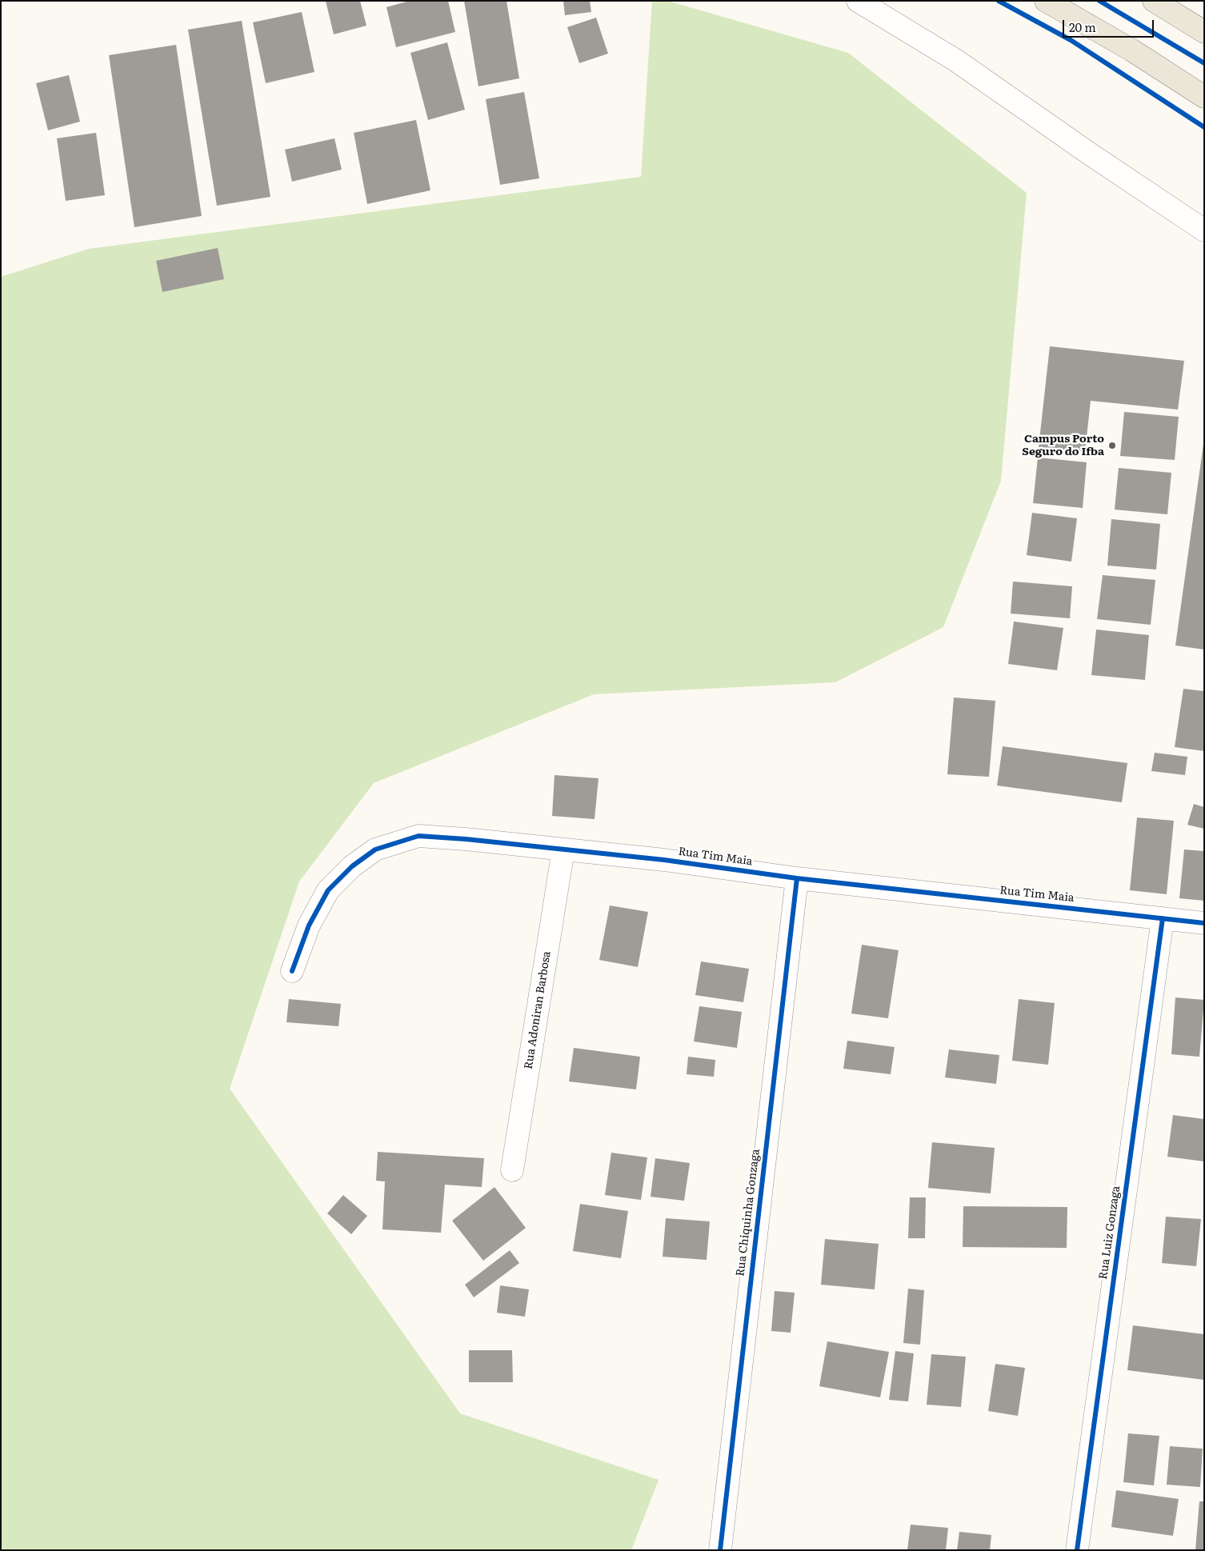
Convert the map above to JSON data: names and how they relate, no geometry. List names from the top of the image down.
{
  "streets": {
    "street": [
      "Rua Tim Maia",
      "Rua Adoniran Barbosa",
      "Rua Chiquinha Gonzaga",
      "Rua Luiz Gonzaga"
    ]
  },
  "crossings": [
    ["Rua Tim Maia", "Rua Adoniran Barbosa"],
    ["Rua Tim Maia", "Rua Chiquinha Gonzaga"],
    ["Rua Tim Maia", "Rua Luiz Gonzaga"]
  ],
  "places": ["Campus Porto Seguro do Ifba"],
  "scale_bar": "20 m"
}
